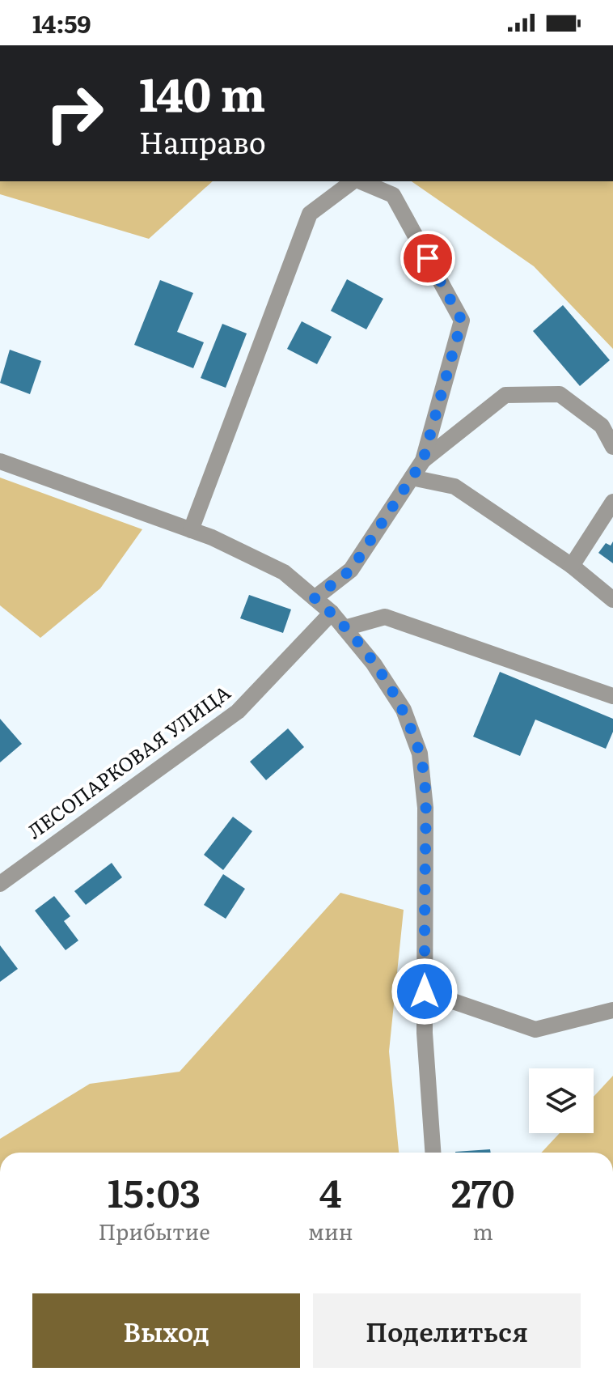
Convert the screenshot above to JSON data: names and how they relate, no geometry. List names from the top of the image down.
{
  "streets": {
    "street": ["ЛЕСОПАРКОВАЯ УЛИЦА"]
  },
  "page": {
    "status": "14:59",
    "turn": ["140 m", "Направо"],
    "eta": [
      "15:03",
      "Прибытие",
      "4",
      "мин",
      "270",
      "m"
    ],
    "buttons": ["Выход", "Поделиться"]
  }
}
